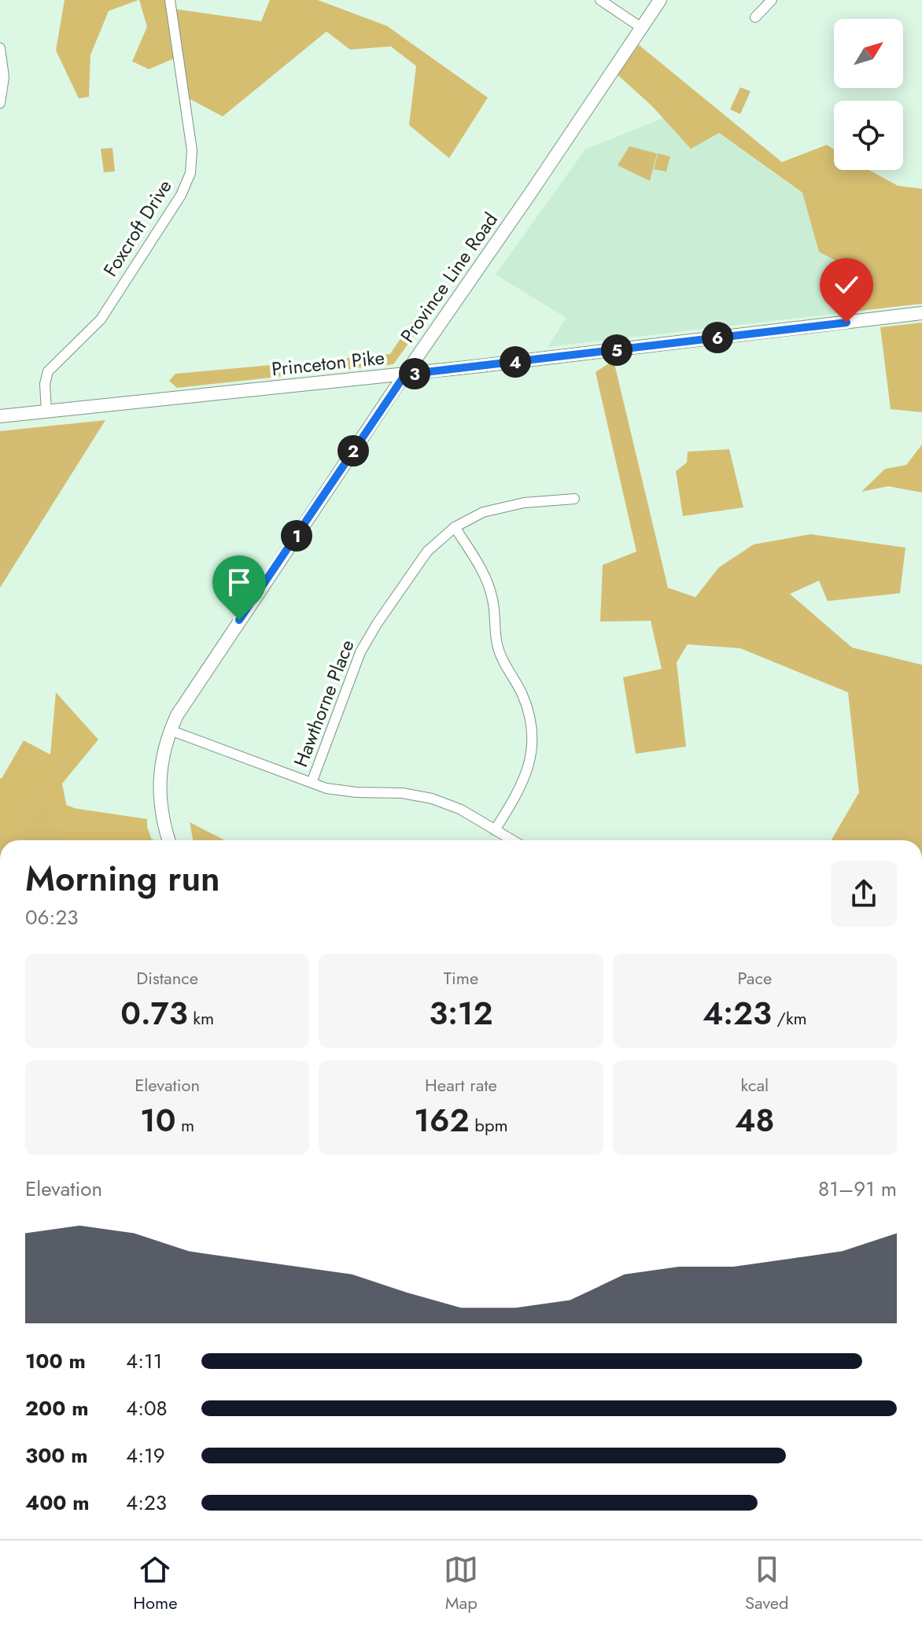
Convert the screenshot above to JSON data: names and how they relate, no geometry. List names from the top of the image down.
{
  "streets": {
    "main road": ["Province Line Road", "Princeton Pike"],
    "street": ["Foxcroft Drive", "Hawthorne Place"]
  },
  "crossings": [
    ["Foxcroft Drive", "Princeton Pike"],
    ["Province Line Road", "Princeton Pike"]
  ],
  "north": "top right",
  "page": {
    "pins": [
      "6",
      "5",
      "4",
      "3",
      "2",
      "1"
    ],
    "heading": ["Morning run", "06:23"],
    "stats": [
      ["Distance", "0.73 km"],
      ["Time", "3:12"],
      ["Pace", "4:23 /km"],
      ["Elevation", "10 m"],
      ["Heart rate", "162 bpm"],
      ["kcal", "48"]
    ],
    "chart": ["Elevation", "81–91 m"],
    "list": [
      {
        "name": "100 m",
        "note": "4:11"
      },
      {
        "name": "200 m",
        "note": "4:08"
      },
      {
        "name": "300 m",
        "note": "4:19"
      },
      {
        "name": "400 m",
        "note": "4:23"
      }
    ],
    "tabs": ["Home", "Map", "Saved"]
  }
}
